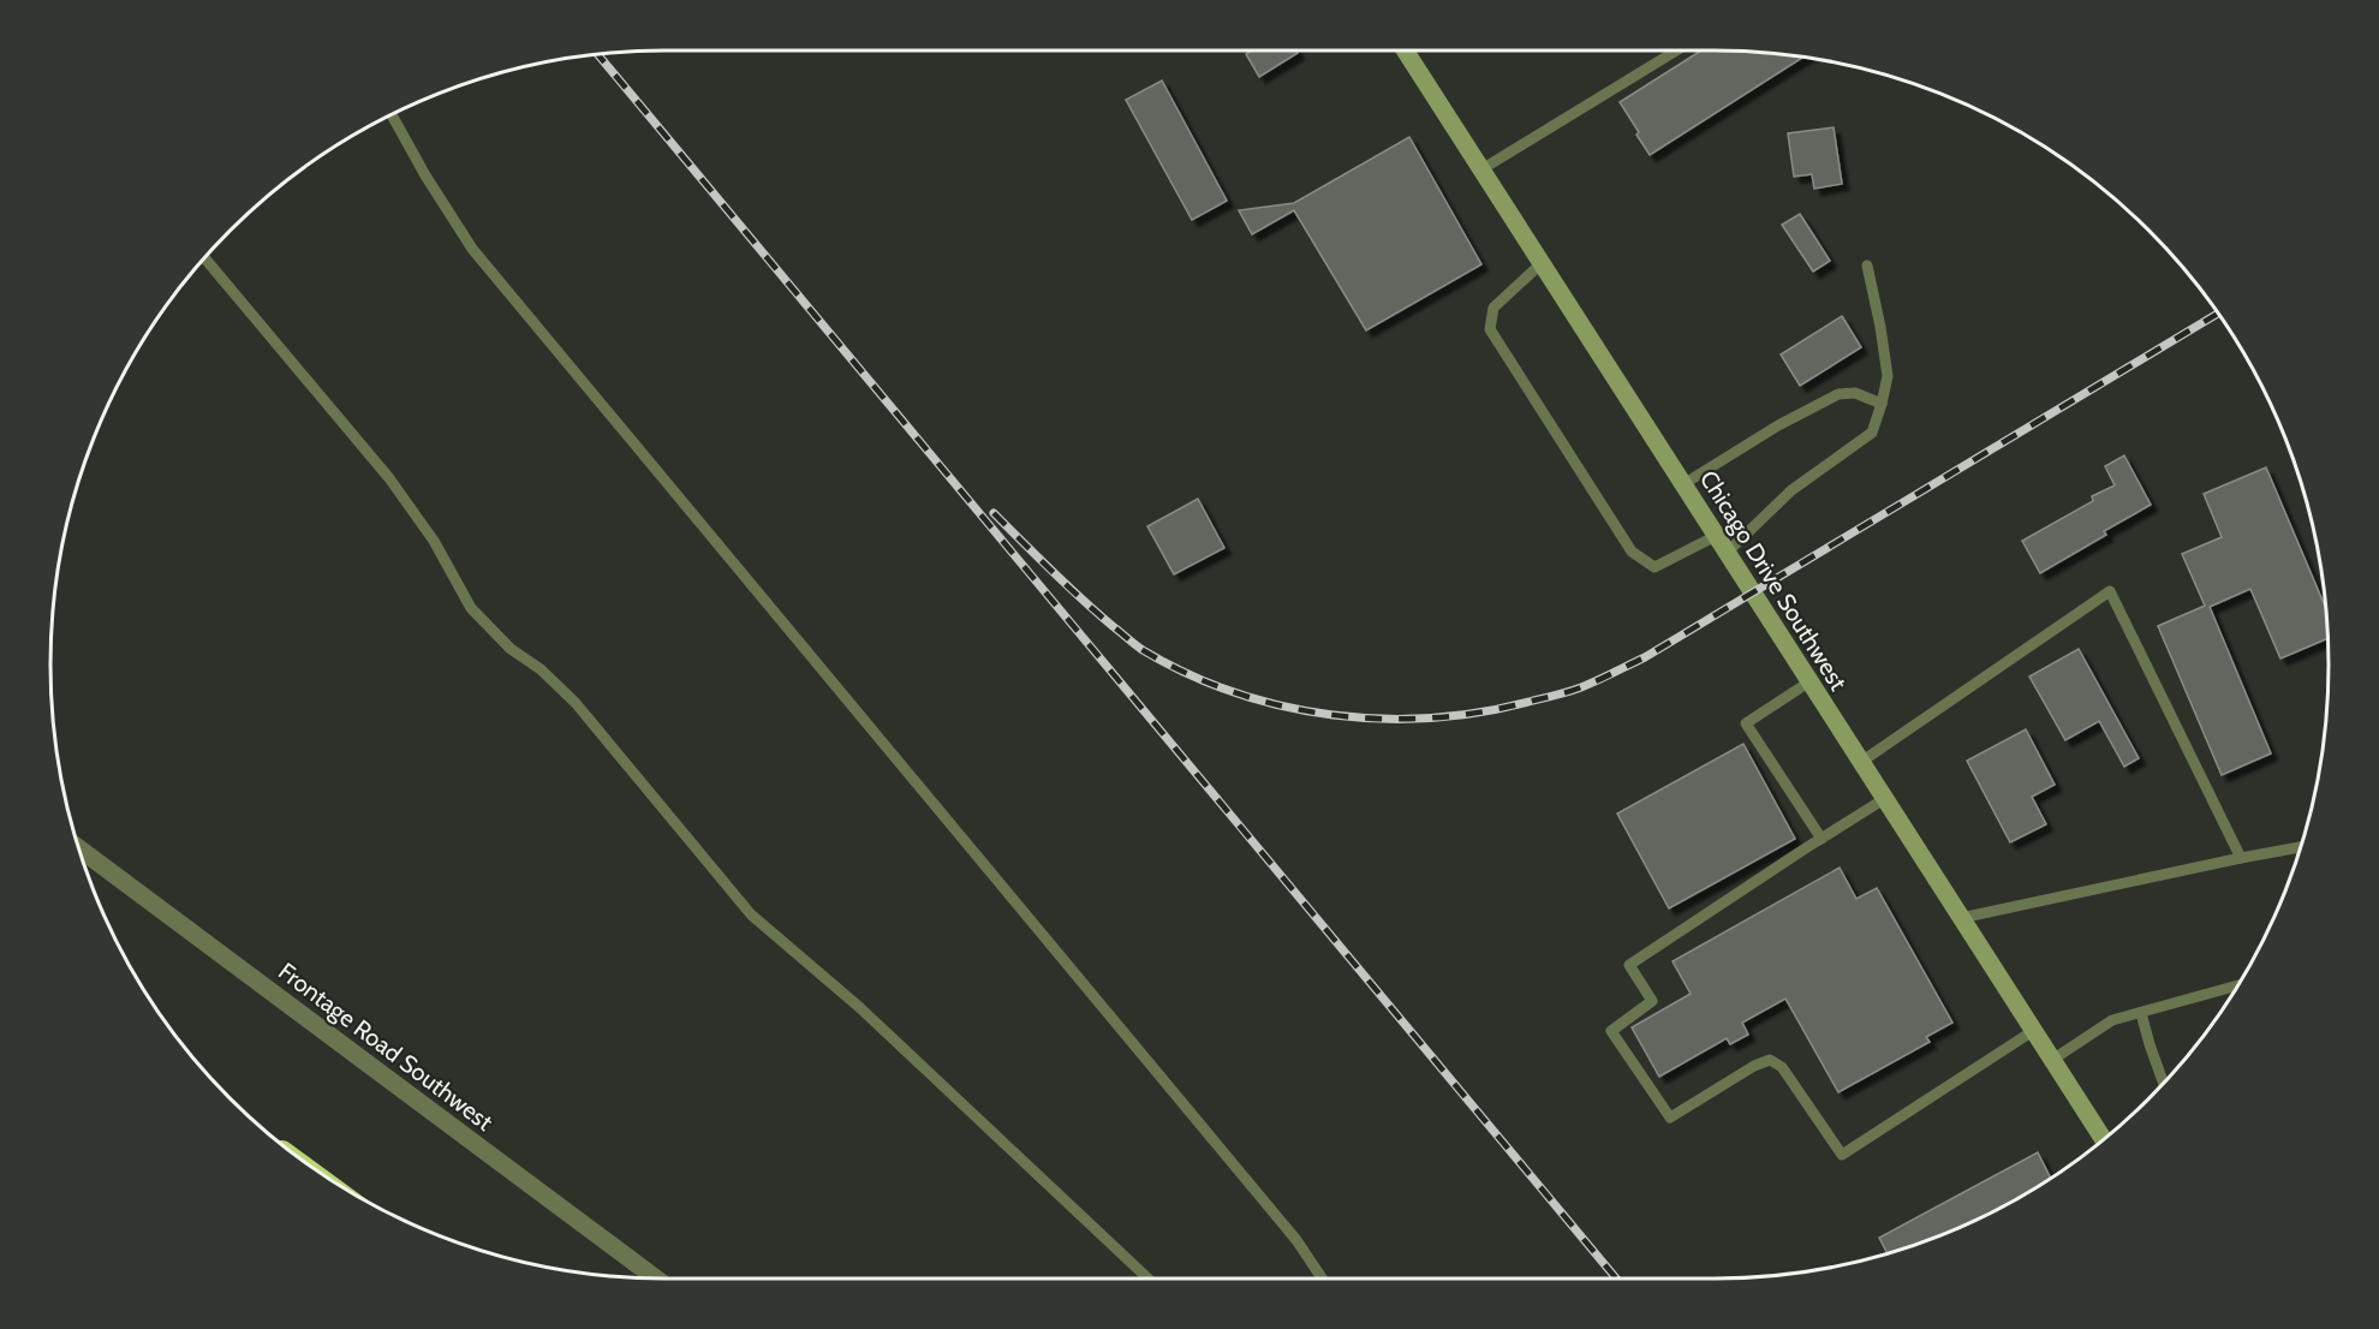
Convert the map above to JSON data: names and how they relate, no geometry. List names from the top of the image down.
{
  "streets": {
    "main road": ["Chicago Drive Southwest"],
    "street": ["Frontage Road Southwest"]
  }
}
